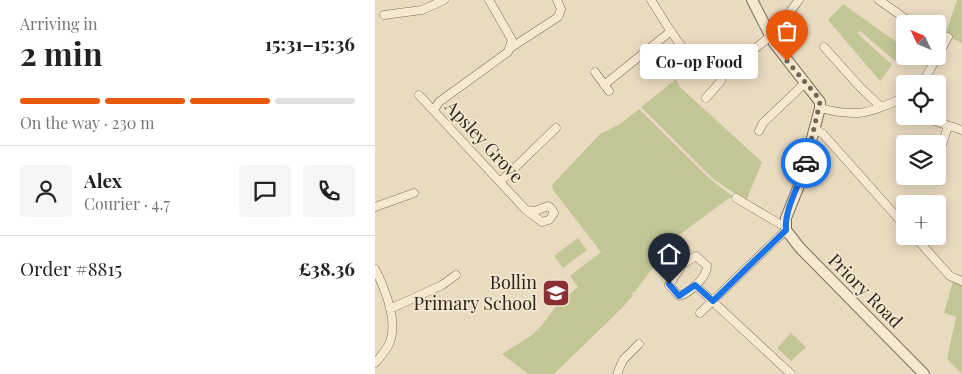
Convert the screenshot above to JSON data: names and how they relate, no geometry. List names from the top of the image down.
{
  "streets": {
    "street": ["Apsley Grove", "Priory Road"]
  },
  "places": {
    "other": ["Co-op Food"],
    "school or university": ["Bollin Primary School"]
  },
  "north": "top left",
  "page": {
    "heading": ["2 min", "Arriving in", "15:31–15:36"],
    "panel": [
      "Alex",
      "Courier · 4.7",
      "Order #8815",
      "£38.36"
    ],
    "map_buttons": "+",
    "bubble": "Co-op Food",
    "bar": "On the way · 230 m"
  }
}
